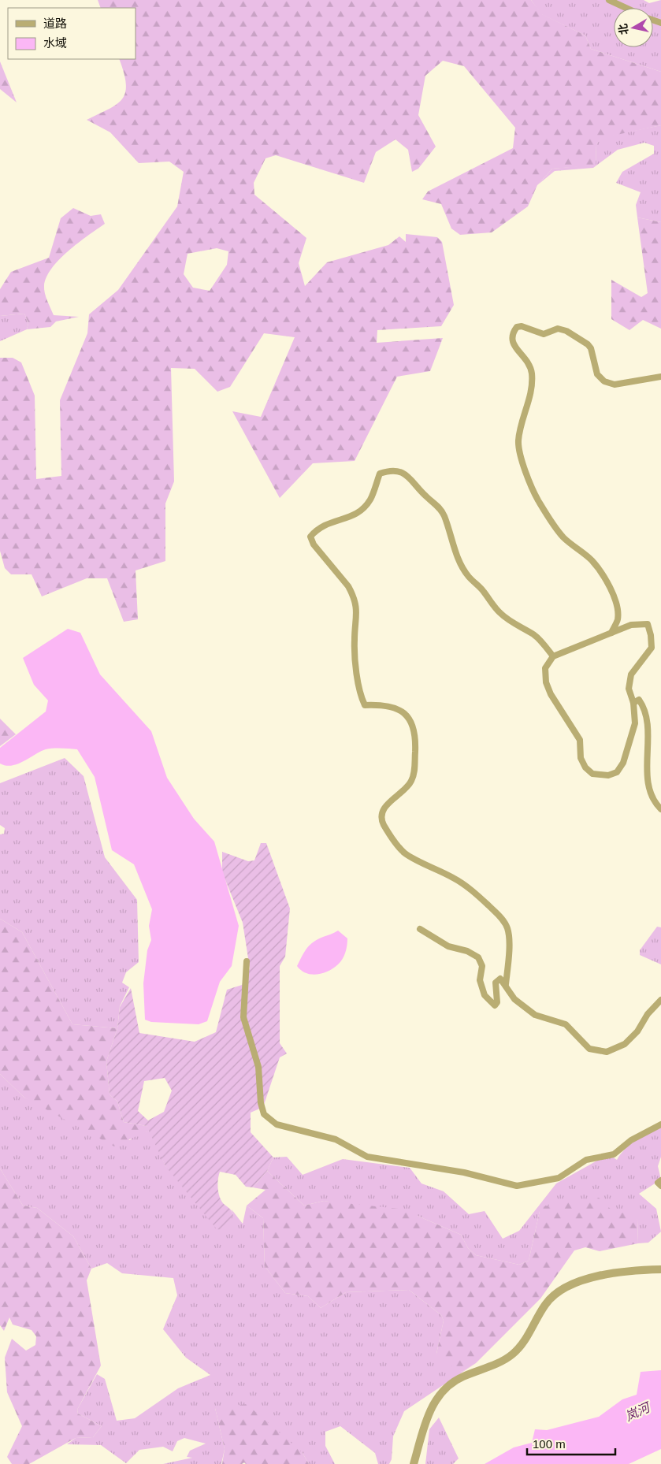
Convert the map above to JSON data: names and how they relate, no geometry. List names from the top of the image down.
{
  "water": ["岚河"],
  "legend": ["道路", "水域"],
  "scale_bar": "100 m",
  "north": "left"
}
